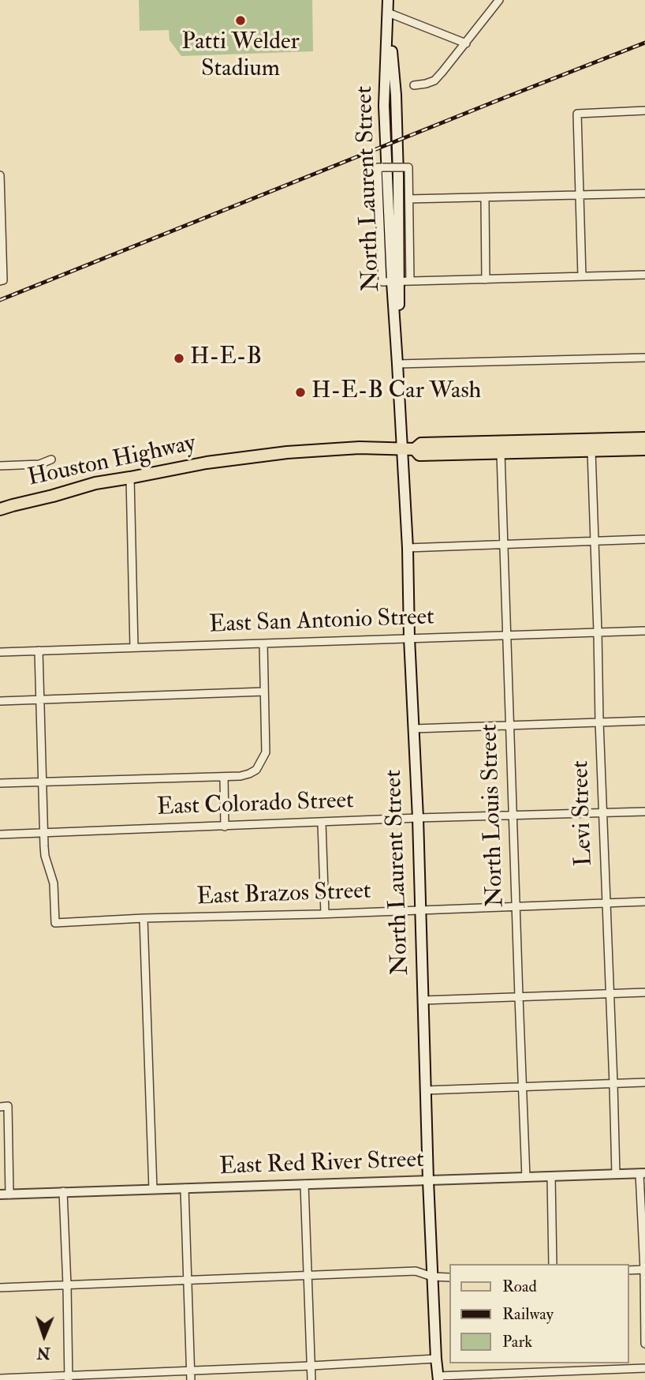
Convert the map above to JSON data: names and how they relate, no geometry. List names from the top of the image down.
{
  "streets": {
    "main road": ["North Laurent Street", "Houston Highway"],
    "street": [
      "East San Antonio Street",
      "East Colorado Street",
      "Levi Street",
      "North Louis Street",
      "East Brazos Street",
      "East Red River Street"
    ]
  },
  "crossings": [
    ["North Laurent Street", "Houston Highway"],
    ["North Laurent Street", "East San Antonio Street"],
    ["North Laurent Street", "East Colorado Street"],
    ["North Laurent Street", "East Brazos Street"],
    ["North Laurent Street", "East Red River Street"],
    ["East San Antonio Street", "Levi Street"],
    ["East San Antonio Street", "North Louis Street"],
    ["East Colorado Street", "Levi Street"],
    ["East Colorado Street", "North Louis Street"],
    ["East Colorado Street", "East Brazos Street"],
    ["Levi Street", "East Brazos Street"],
    ["Levi Street", "East Red River Street"],
    ["North Louis Street", "East Brazos Street"],
    ["North Louis Street", "East Red River Street"]
  ],
  "places": ["Patti Welder Stadium", "H-E-B", "H-E-B Car Wash"],
  "legend": ["Road", "Railway", "Park"],
  "north": "bottom"
}
